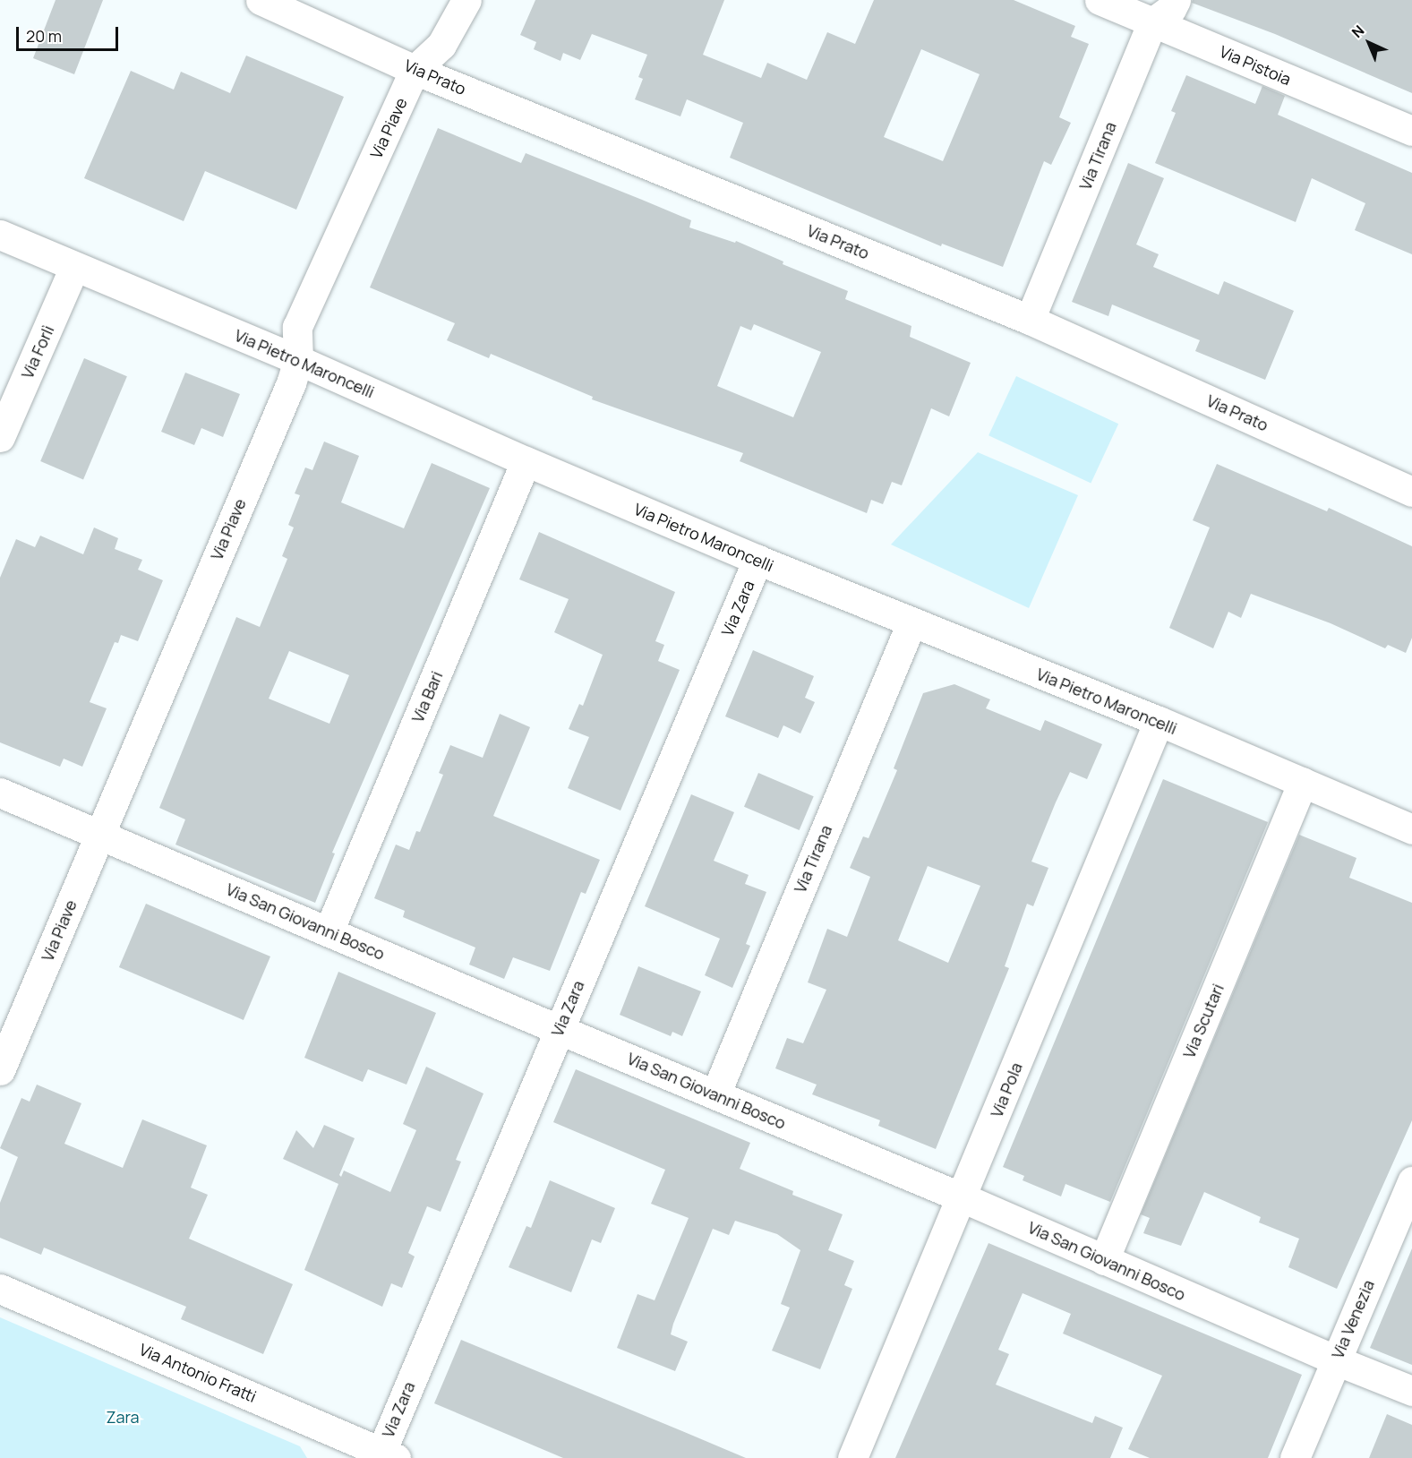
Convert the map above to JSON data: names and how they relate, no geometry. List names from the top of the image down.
{
  "streets": {
    "street": [
      "Via Pistoia",
      "Via Prato",
      "Via Piave",
      "Via Tirana",
      "Via Forlì",
      "Via Pietro Maroncelli",
      "Via Zara",
      "Via Bari",
      "Via San Giovanni Bosco",
      "Via Scutari",
      "Via Pola",
      "Via Venezia",
      "Via Antonio Fratti"
    ]
  },
  "crossings": [
    ["Via Pistoia", "Via Tirana"],
    ["Via Prato", "Via Piave"],
    ["Via Prato", "Via Tirana"],
    ["Via Piave", "Via Pietro Maroncelli"],
    ["Via Piave", "Via San Giovanni Bosco"],
    ["Via Tirana", "Via Pietro Maroncelli"],
    ["Via Tirana", "Via San Giovanni Bosco"],
    ["Via Forlì", "Via Pietro Maroncelli"],
    ["Via Pietro Maroncelli", "Via Zara"],
    ["Via Pietro Maroncelli", "Via Bari"],
    ["Via Pietro Maroncelli", "Via Scutari"],
    ["Via Pietro Maroncelli", "Via Pola"],
    ["Via Zara", "Via San Giovanni Bosco"],
    ["Via Zara", "Via Antonio Fratti"],
    ["Via Bari", "Via San Giovanni Bosco"],
    ["Via San Giovanni Bosco", "Via Scutari"],
    ["Via San Giovanni Bosco", "Via Pola"],
    ["Via San Giovanni Bosco", "Via Venezia"]
  ],
  "parks": ["Zara"],
  "scale_bar": "20 m",
  "north": "top left"
}
